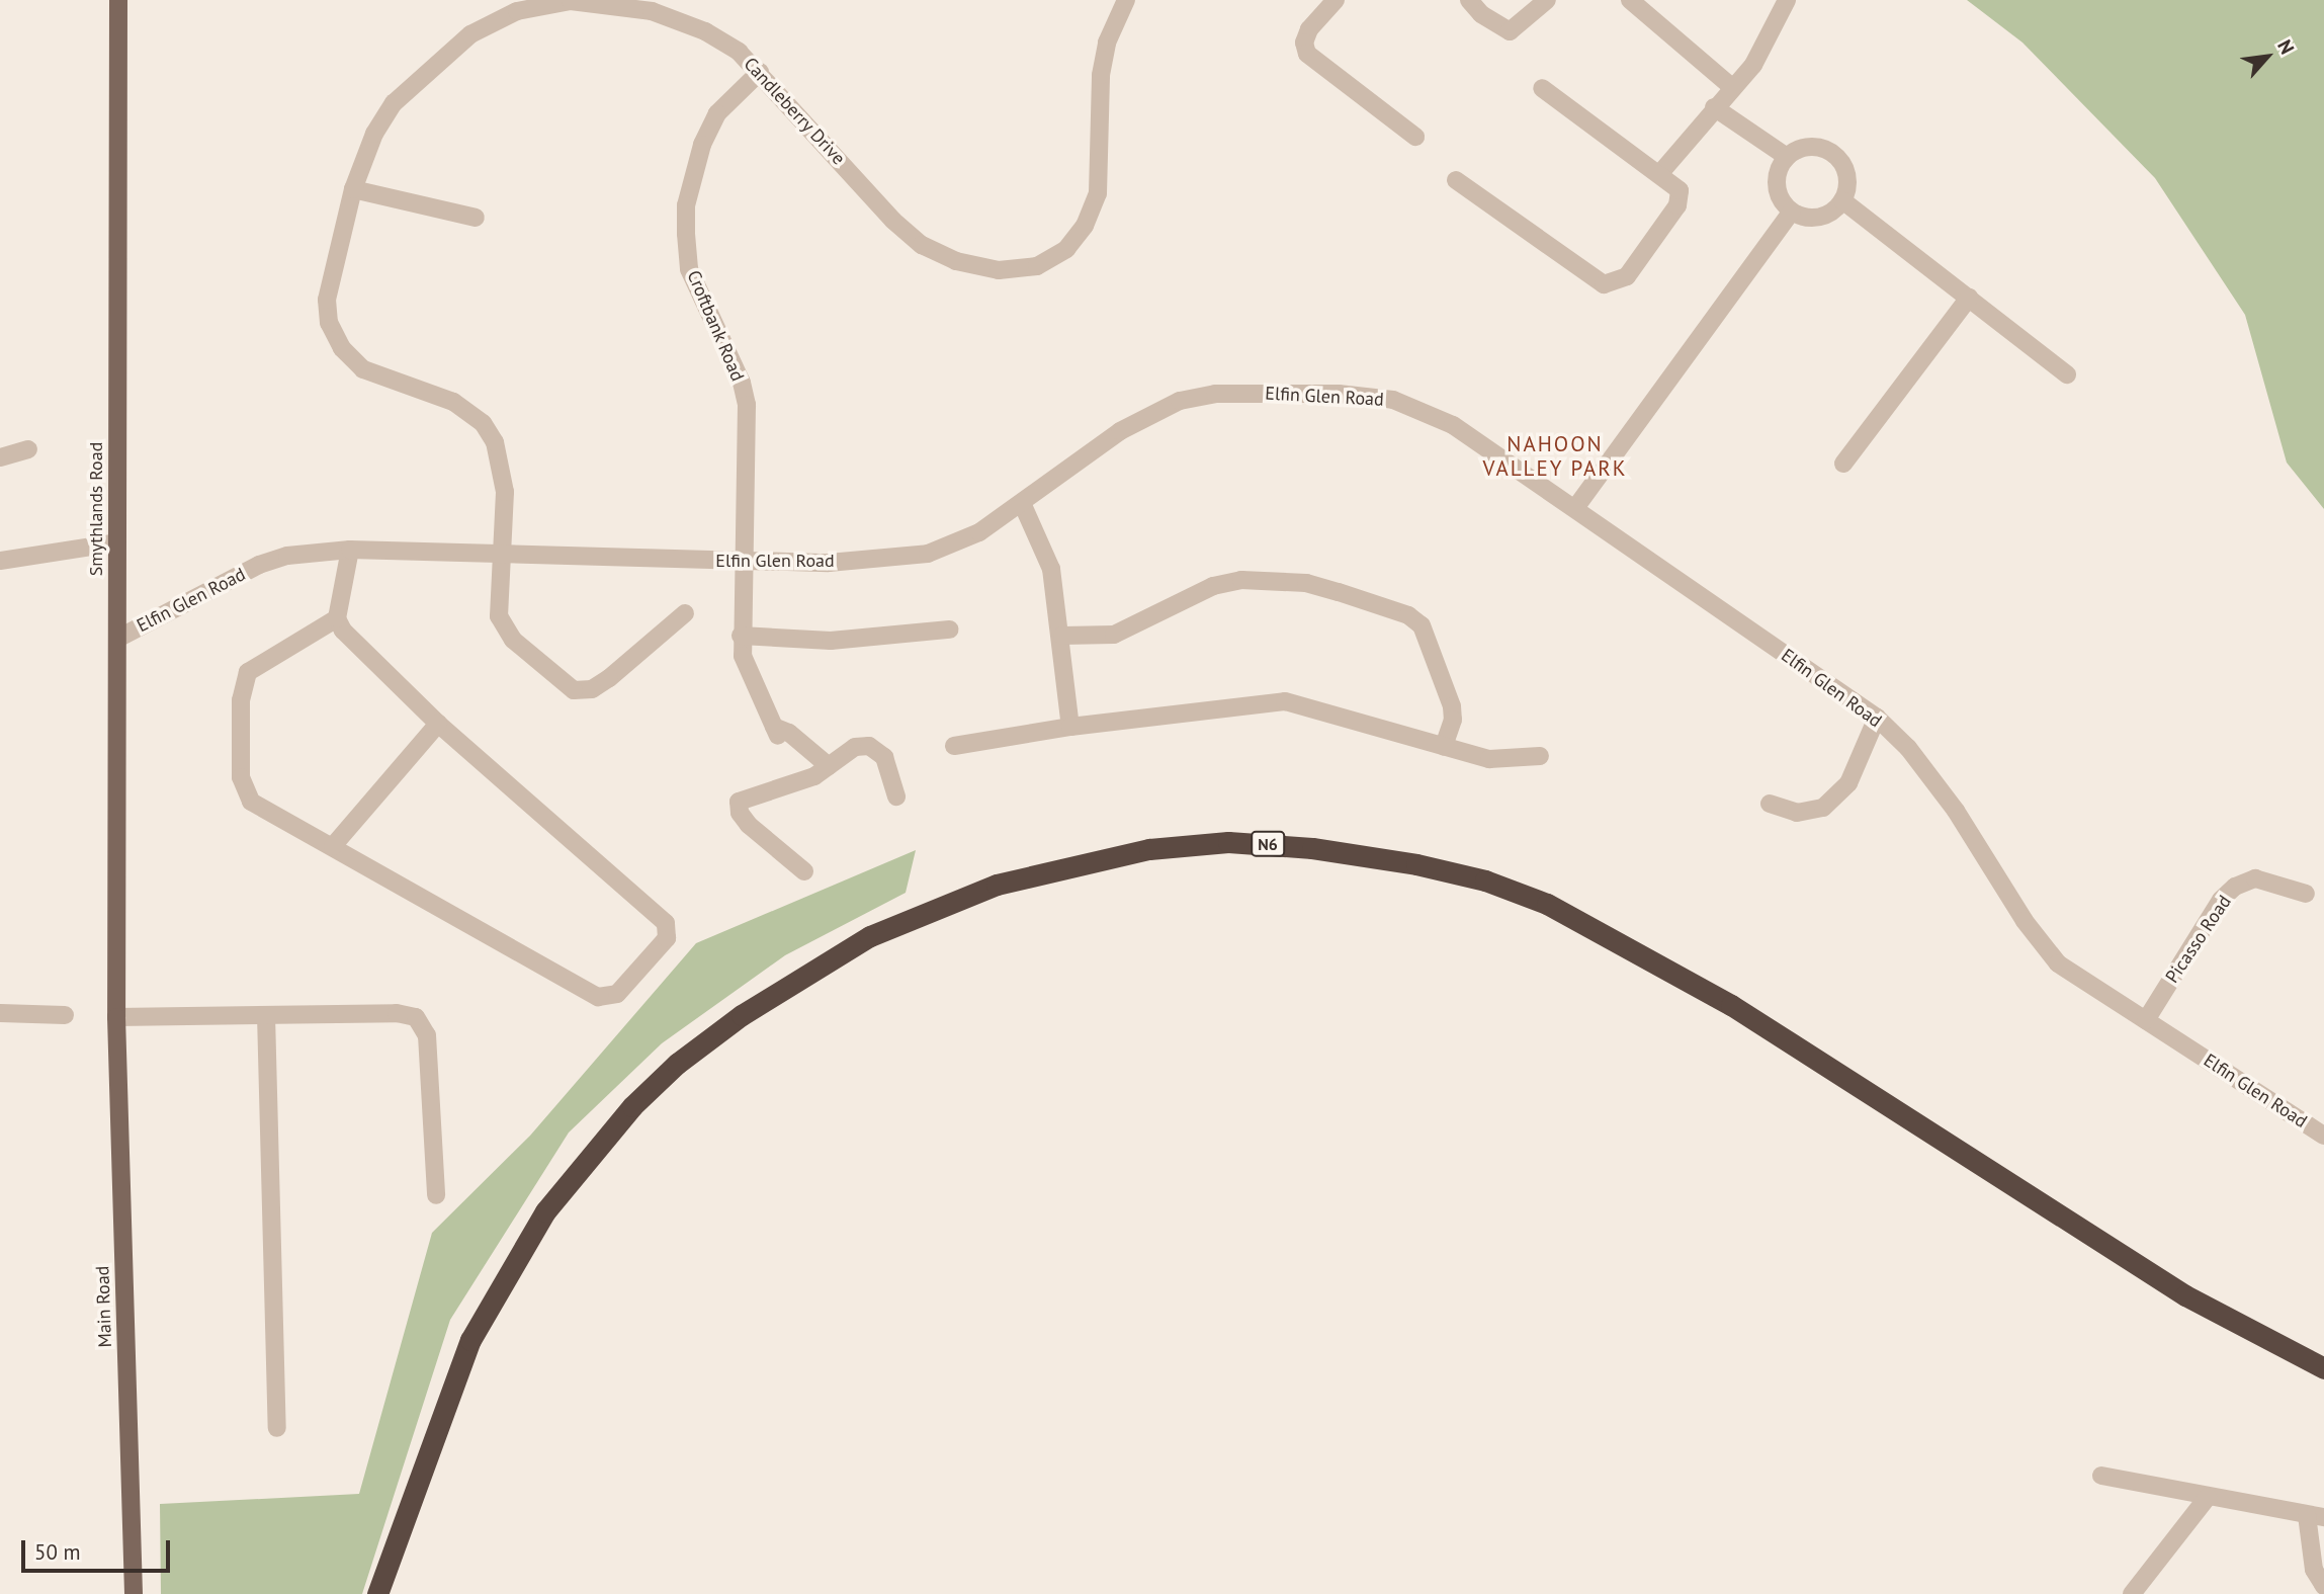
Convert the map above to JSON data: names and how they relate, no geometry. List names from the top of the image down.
{
  "streets": {
    "highway": ["N6"],
    "main road": ["Smythlands Road", "Main Road"],
    "street": [
      "Candleberry Drive",
      "Croftbank Road",
      "Elfin Glen Road",
      "Picasso Road"
    ]
  },
  "crossings": [
    ["Candleberry Drive", "Croftbank Road"],
    ["Candleberry Drive", "Elfin Glen Road"],
    ["Croftbank Road", "Elfin Glen Road"],
    ["Elfin Glen Road", "Smythlands Road"],
    ["Elfin Glen Road", "Picasso Road"],
    ["Smythlands Road", "Main Road"]
  ],
  "districts": ["NAHOON VALLEY PARK"],
  "scale_bar": "50 m",
  "north": "top right"
}
